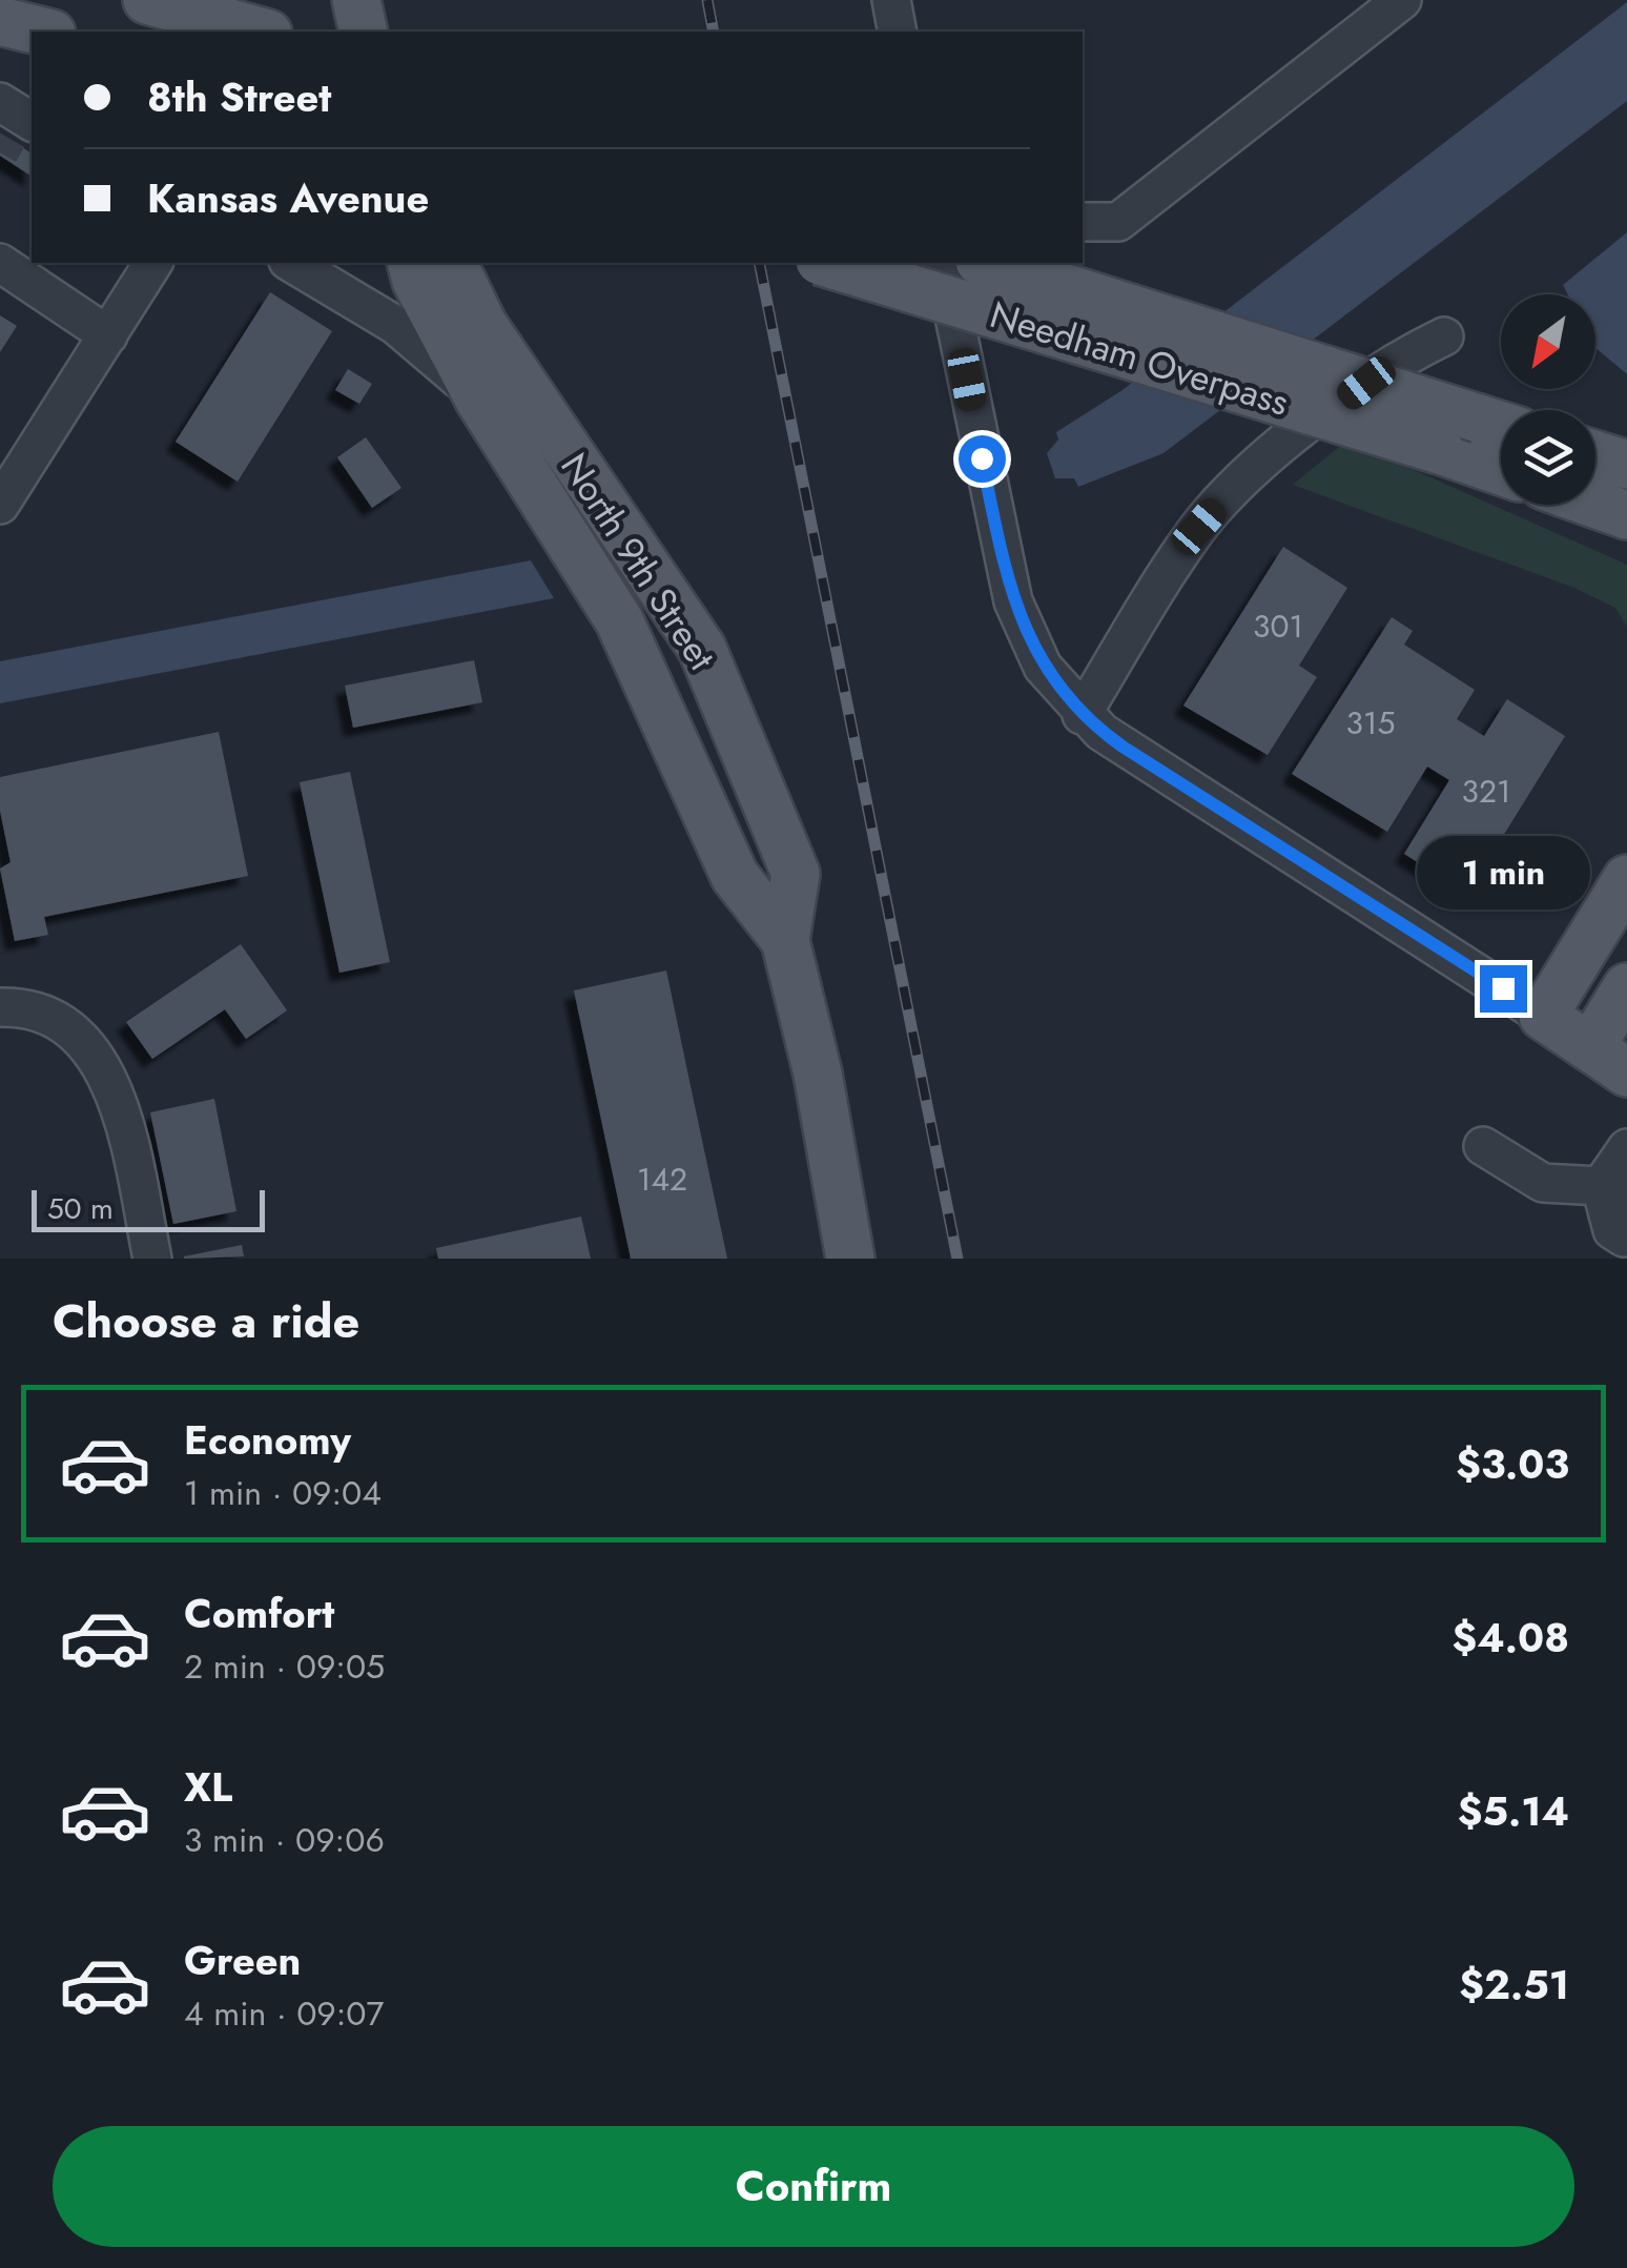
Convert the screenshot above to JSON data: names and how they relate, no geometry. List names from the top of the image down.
{
  "streets": {
    "main road": ["Needham Overpass", "North 9th Street"]
  },
  "house_numbers": [
    "301",
    "315",
    "321",
    "142"
  ],
  "scale_bar": "50 m",
  "north": "bottom left",
  "page": {
    "banner": ["8th Street", "Kansas Avenue"],
    "bubble": "1 min",
    "scale": "50 m",
    "heading": "Choose a ride",
    "list": [
      {
        "name": "Economy",
        "note": "1 min · 09:04",
        "value": "$3.03"
      },
      {
        "name": "Comfort",
        "note": "2 min · 09:05",
        "value": "$4.08"
      },
      {
        "name": "XL",
        "note": "3 min · 09:06",
        "value": "$5.14"
      },
      {
        "name": "Green",
        "note": "4 min · 09:07",
        "value": "$2.51"
      }
    ],
    "buttons": "Confirm"
  }
}
